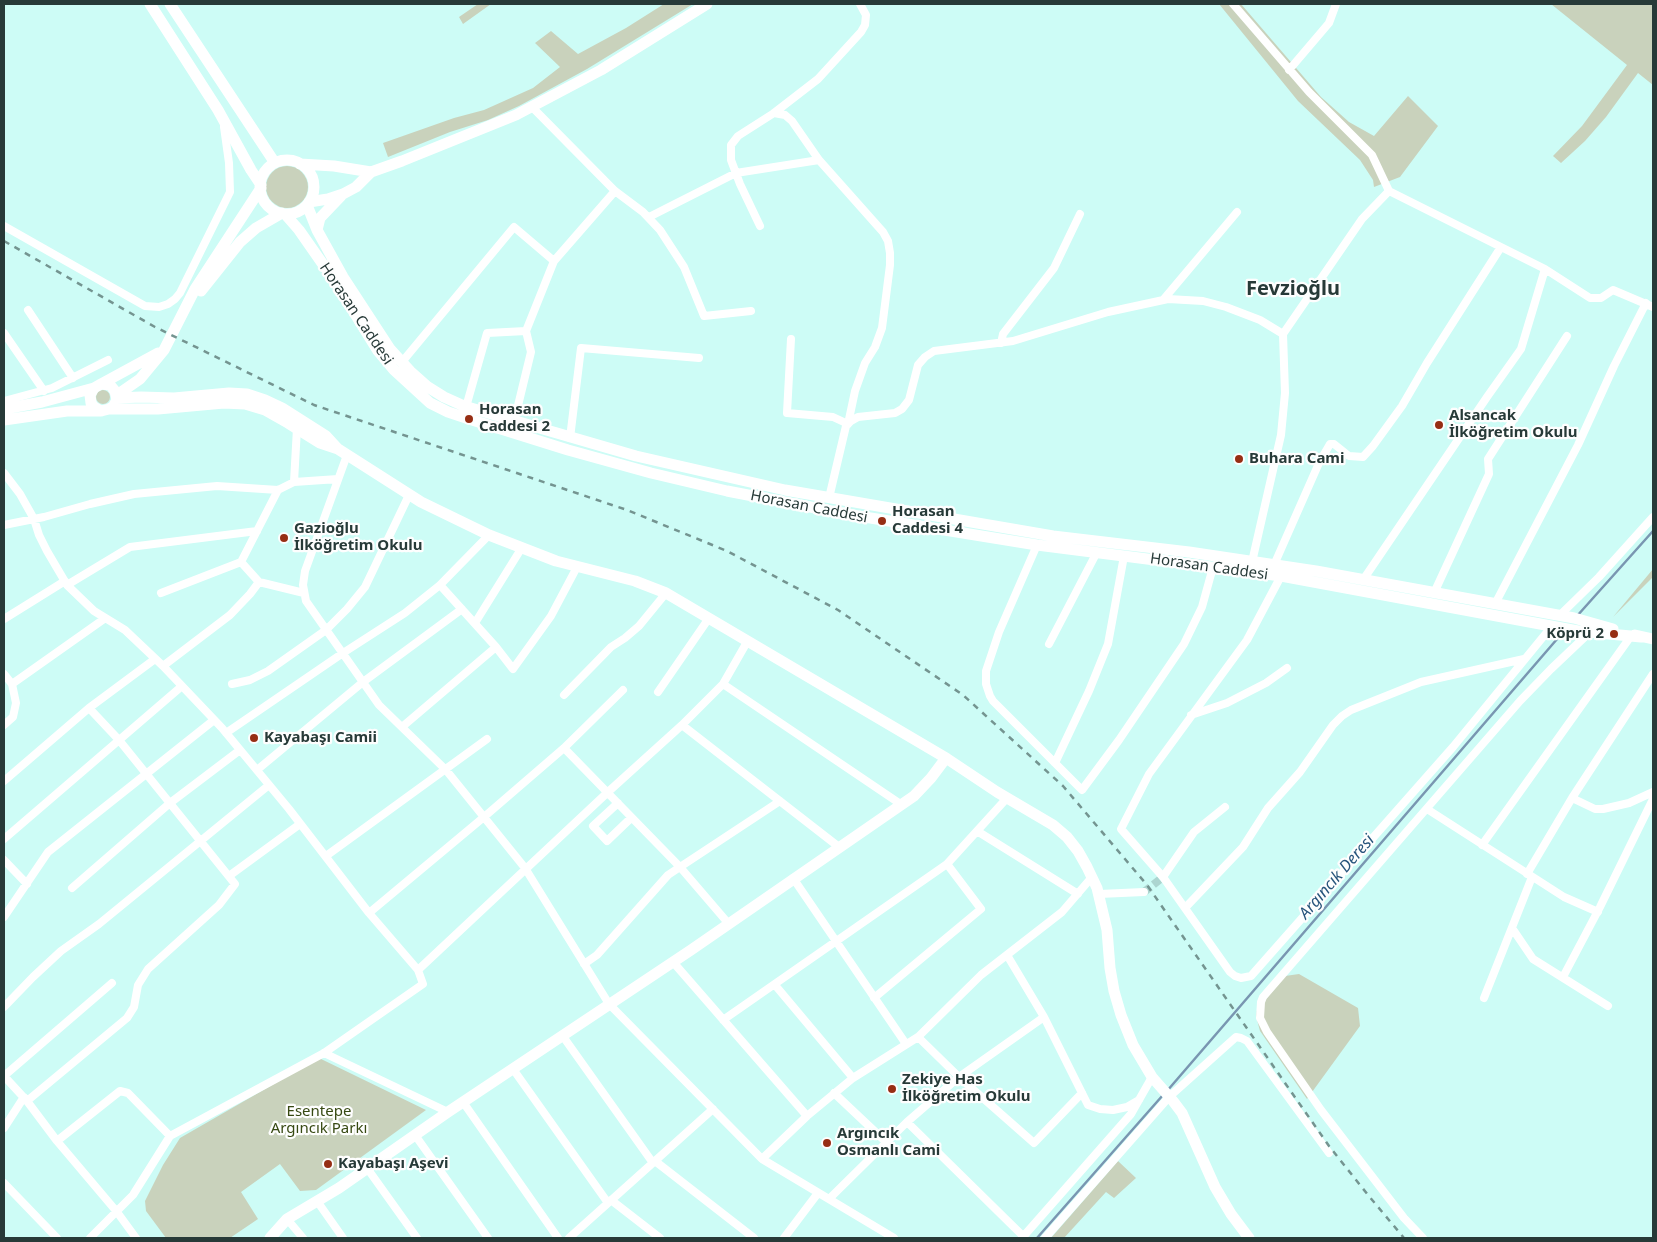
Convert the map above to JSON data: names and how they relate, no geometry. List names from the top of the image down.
{
  "streets": {
    "street": ["Horasan Caddesi"]
  },
  "districts": ["Fevzioğlu"],
  "water": ["Argıncık Deresi"],
  "parks": ["Esentepe Argıncık Parkı"],
  "places": [
    "Horasan Caddesi 2",
    "Alsancak İlköğretim Okulu",
    "Buhara Cami",
    "Horasan Caddesi 4",
    "Gazioğlu İlköğretim Okulu",
    "Köprü 2",
    "Kayabaşı Camii",
    "Zekiye Has İlköğretim Okulu",
    "Argıncık Osmanlı Cami",
    "Kayabaşı Aşevi"
  ]
}
